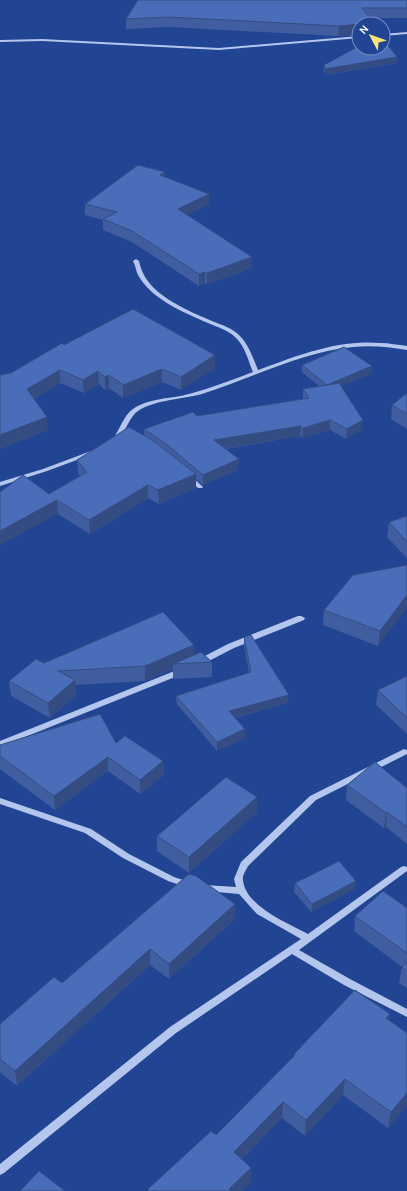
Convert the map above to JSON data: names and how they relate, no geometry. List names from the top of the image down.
{
  "north": "top left"
}
